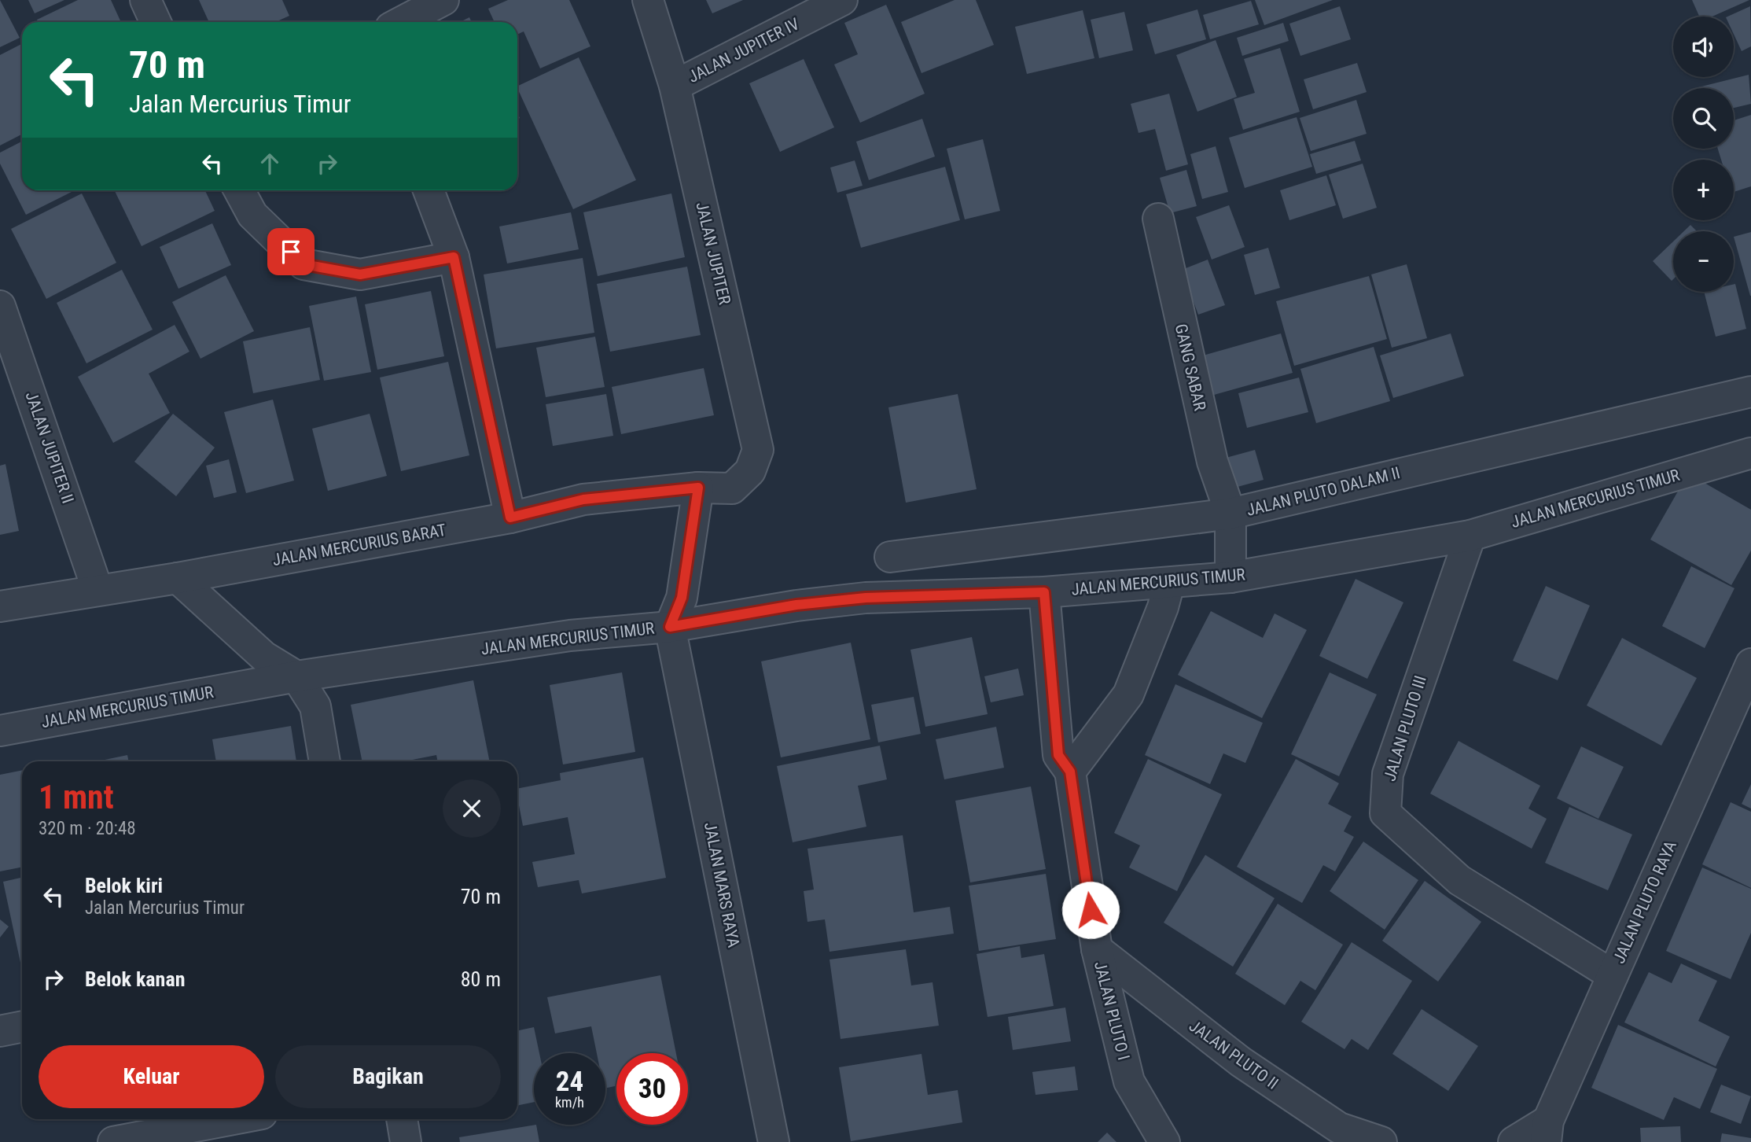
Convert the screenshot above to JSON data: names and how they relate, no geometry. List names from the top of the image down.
{
  "streets": {
    "street": [
      "JALAN JUPITER IV",
      "JALAN JUPITER",
      "GANG SABAR",
      "JALAN JUPITER II",
      "JALAN PLUTO DALAM II",
      "JALAN MERCURIUS TIMUR",
      "JALAN MERCURIUS BARAT",
      "JALAN PLUTO III",
      "JALAN MARS RAYA",
      "JALAN PLUTO RAYA",
      "JALAN PLUTO I",
      "JALAN PLUTO II"
    ]
  },
  "crossings": [
    ["JALAN JUPITER IV", "JALAN JUPITER"],
    ["JALAN JUPITER", "JALAN MERCURIUS BARAT"],
    ["GANG SABAR", "JALAN PLUTO DALAM II"],
    ["GANG SABAR", "JALAN MERCURIUS TIMUR"],
    ["JALAN JUPITER II", "JALAN MERCURIUS BARAT"],
    ["JALAN MERCURIUS TIMUR", "JALAN PLUTO III"],
    ["JALAN MERCURIUS TIMUR", "JALAN MARS RAYA"],
    ["JALAN MERCURIUS TIMUR", "JALAN PLUTO I"],
    ["JALAN PLUTO III", "JALAN PLUTO RAYA"],
    ["JALAN PLUTO I", "JALAN PLUTO II"]
  ],
  "page": {
    "map_buttons": ["+", "−"],
    "turn": ["70 m", "Jalan Mercurius Timur"],
    "heading": ["1 mnt", "320 m · 20:48"],
    "list": [
      {
        "name": "Belok kiri",
        "note": "Jalan Mercurius Timur",
        "value": "70 m"
      },
      {
        "name": "Belok kanan",
        "value": "80 m"
      }
    ],
    "buttons": ["Keluar", "Bagikan"],
    "speed": "24 km/h",
    "limit": "30"
  }
}
